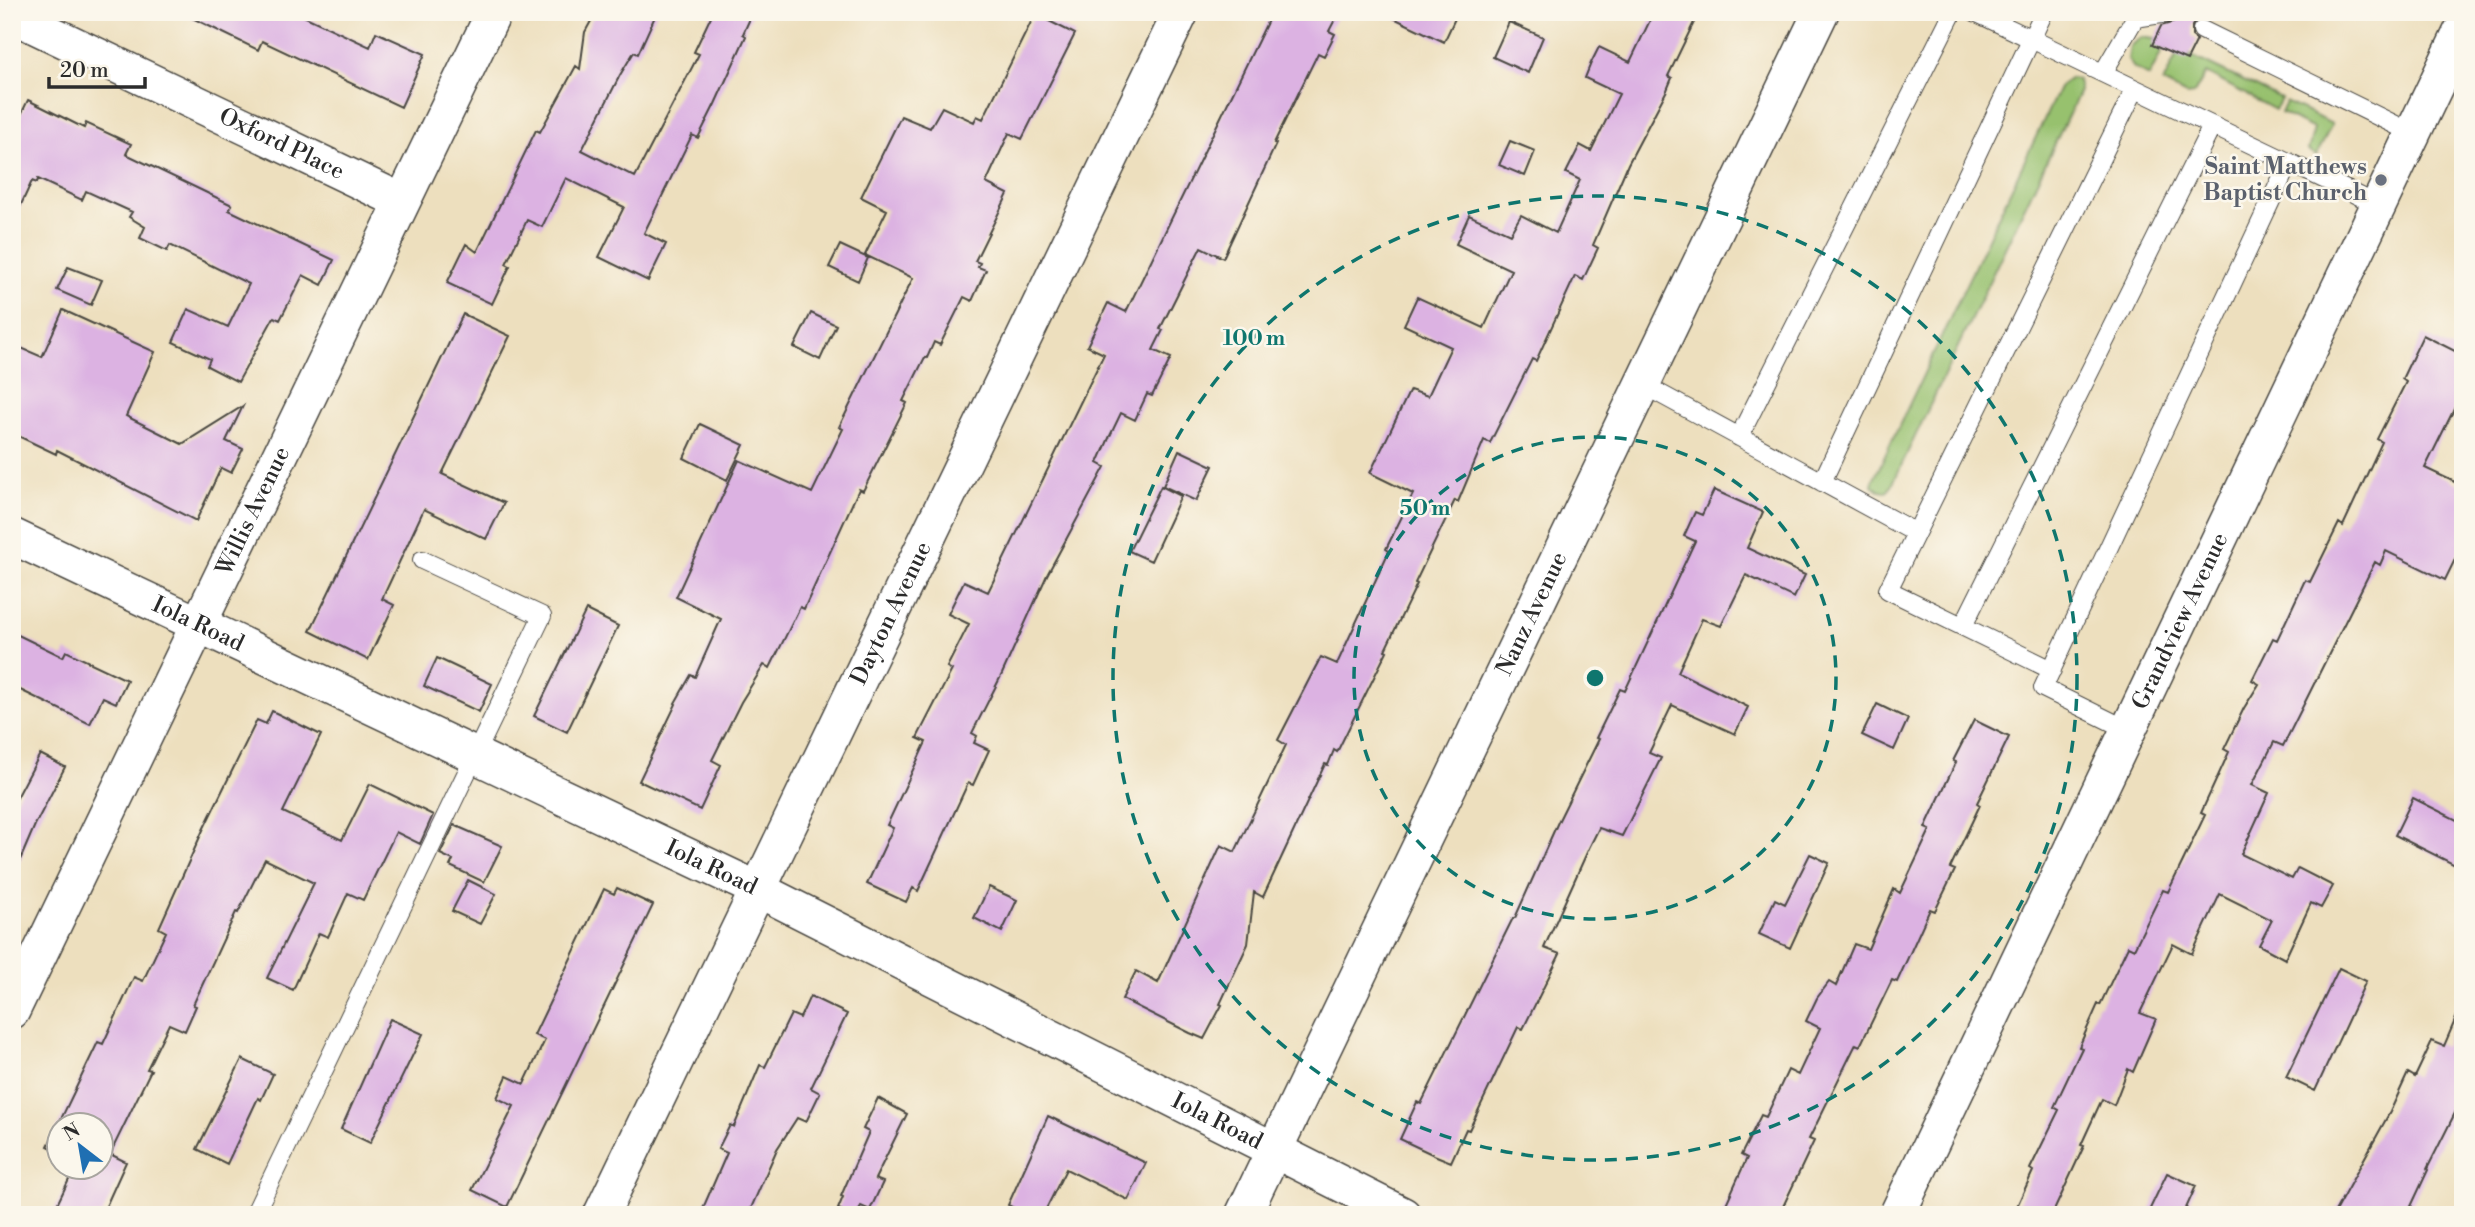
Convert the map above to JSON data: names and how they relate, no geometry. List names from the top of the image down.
{
  "streets": {
    "street": [
      "Oxford Place",
      "Willis Avenue",
      "Dayton Avenue",
      "Nanz Avenue",
      "Grandview Avenue",
      "Iola Road"
    ]
  },
  "crossings": [
    ["Oxford Place", "Willis Avenue"],
    ["Willis Avenue", "Iola Road"],
    ["Dayton Avenue", "Iola Road"],
    ["Nanz Avenue", "Iola Road"]
  ],
  "places": ["Saint Matthews Baptist Church"],
  "scale_bar": "20 m",
  "north": "top left",
  "rings": ["100 m", "50 m"]
}
